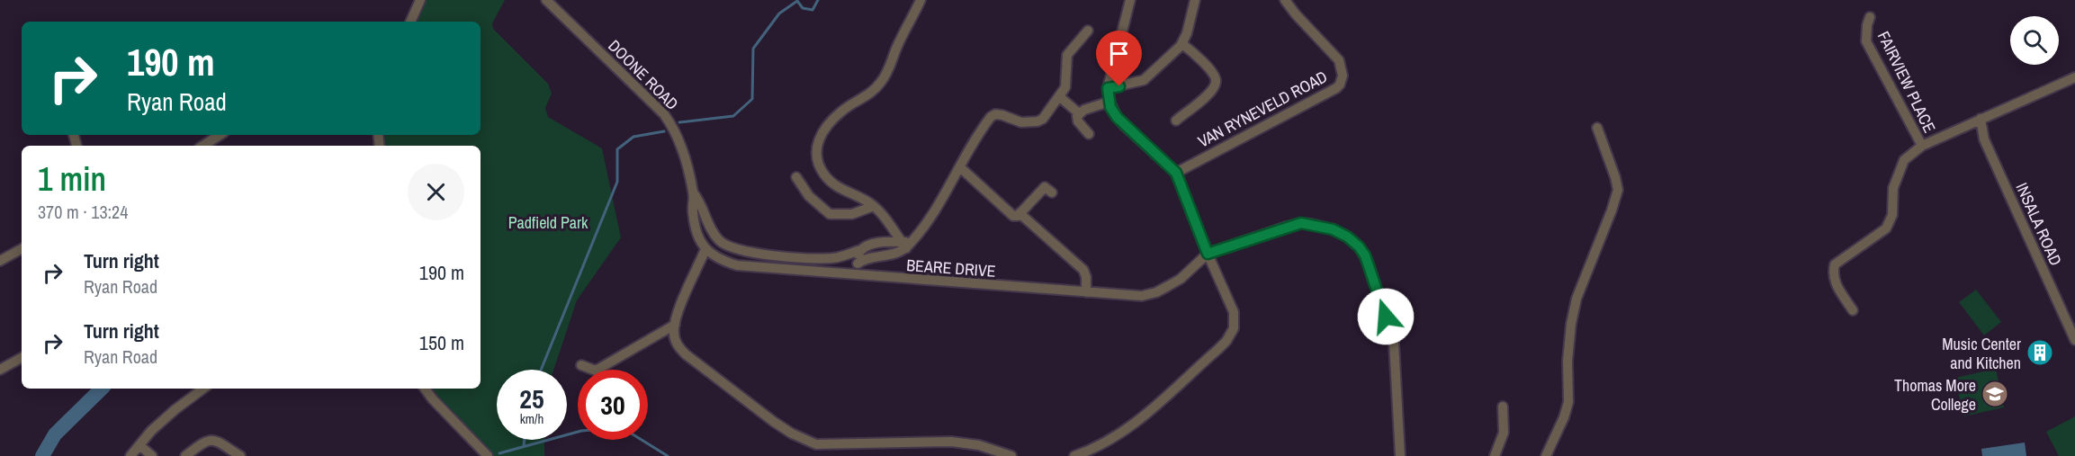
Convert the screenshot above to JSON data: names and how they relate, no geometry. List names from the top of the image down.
{
  "streets": {
    "street": [
      "DOONE ROAD",
      "FAIRVIEW PLACE",
      "VAN RYNEVELD ROAD",
      "INSALA ROAD",
      "BEARE DRIVE"
    ]
  },
  "crossings": [
    ["DOONE ROAD", "BEARE DRIVE"]
  ],
  "parks": ["Padfield Park"],
  "places": {
    "building": ["Music Center and Kitchen"],
    "school or university": ["Thomas More College"]
  },
  "page": {
    "turn": ["190 m", "Ryan Road"],
    "heading": ["1 min", "370 m · 13:24"],
    "list": [
      {
        "name": "Turn right",
        "note": "Ryan Road",
        "value": "190 m"
      },
      {
        "name": "Turn right",
        "note": "Ryan Road",
        "value": "150 m"
      }
    ],
    "speed": "25 km/h",
    "limit": "30"
  }
}
